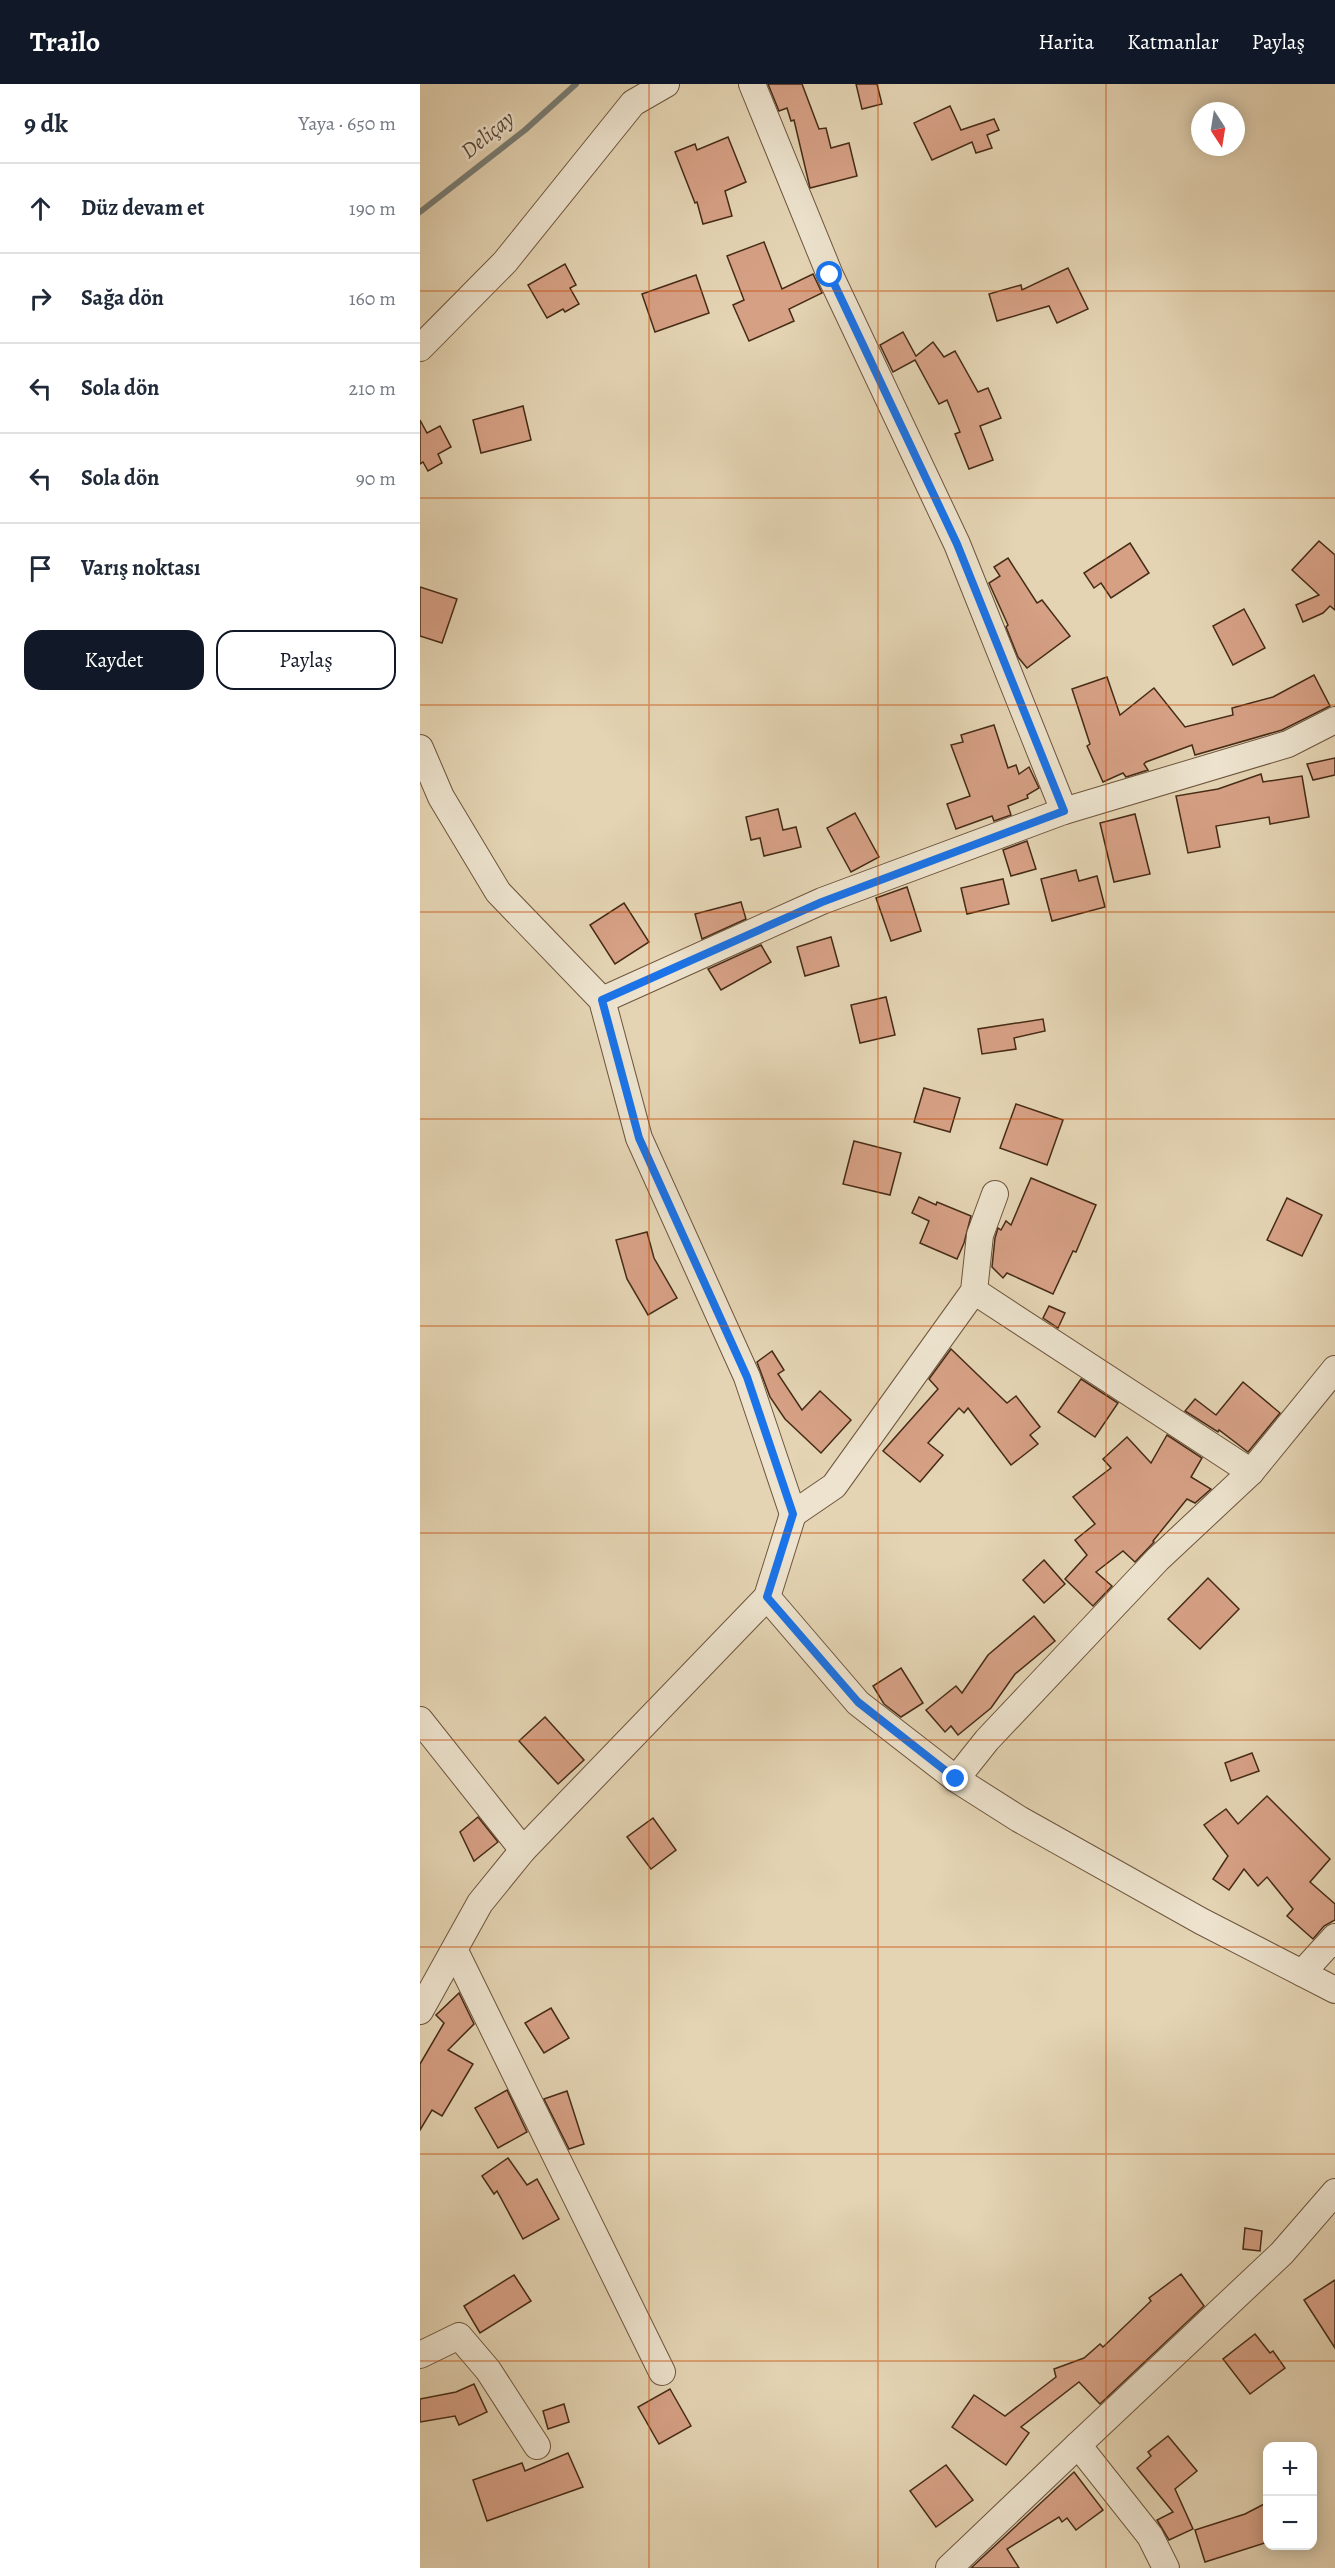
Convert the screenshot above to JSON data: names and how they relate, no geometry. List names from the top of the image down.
{
  "water": ["Deliçay"],
  "north": "bottom",
  "page": {
    "header": "Trailo",
    "nav": ["Harita", "Katmanlar", "Paylaş"],
    "heading": ["9 dk", "Yaya · 650 m"],
    "list": [
      ["Düz devam et", "190 m"],
      ["Sağa dön", "160 m"],
      ["Sola dön", "210 m"],
      ["Sola dön", "90 m"],
      "Varış noktası"
    ],
    "buttons": ["Kaydet", "Paylaş"],
    "map_buttons": ["+", "−"]
  }
}
